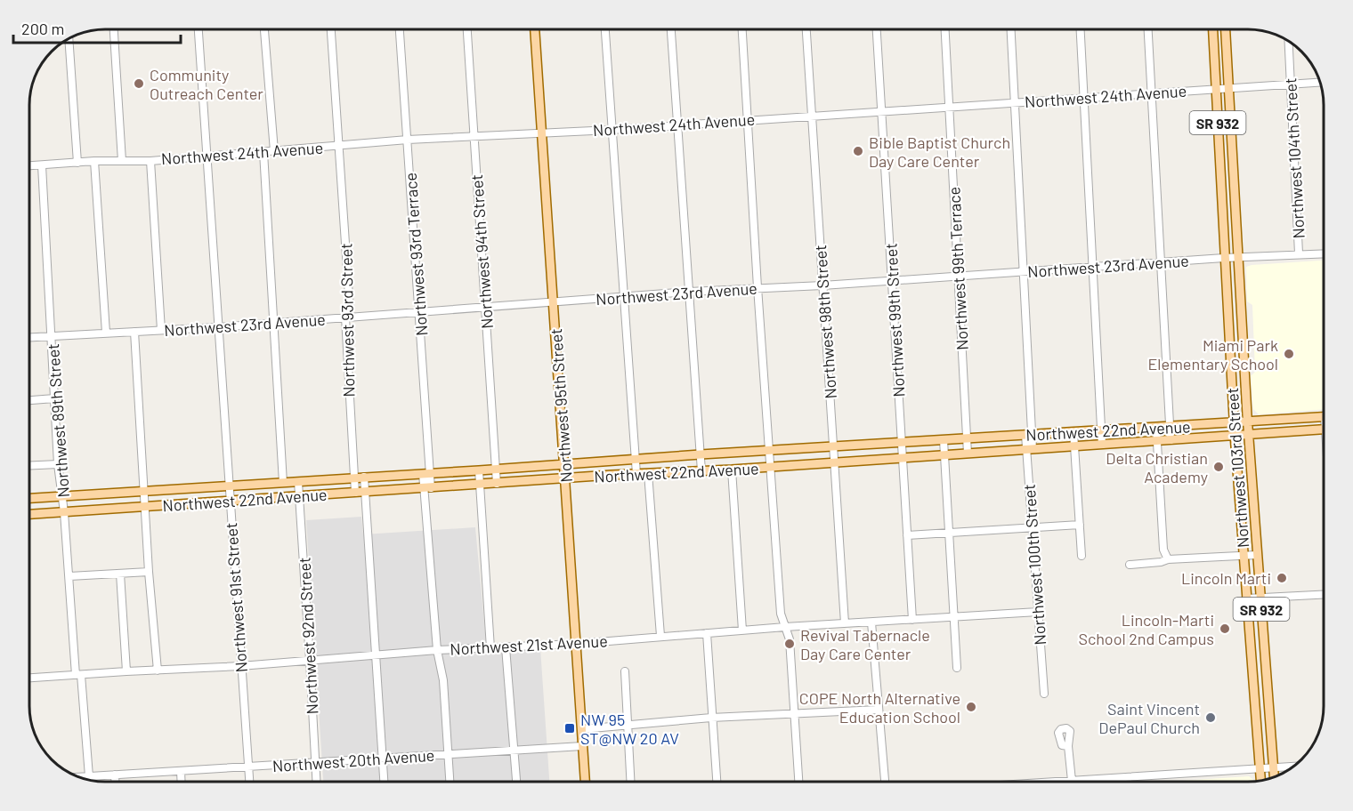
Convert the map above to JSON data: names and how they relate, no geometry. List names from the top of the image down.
{
  "streets": {
    "main road": [
      "SR 932",
      "Northwest 95th Street",
      "Northwest 22nd Avenue",
      "Northwest 103rd Street"
    ],
    "street": [
      "Northwest 24th Avenue",
      "Northwest 104th Street",
      "Northwest 94th Street",
      "Northwest 93rd Terrace",
      "Northwest 23rd Avenue",
      "Northwest 99th Terrace",
      "Northwest 93rd Street",
      "Northwest 99th Street",
      "Northwest 98th Street",
      "Northwest 89th Street",
      "Northwest 100th Street",
      "Northwest 91st Street",
      "Northwest 92nd Street",
      "Northwest 21st Avenue",
      "Northwest 20th Avenue"
    ]
  },
  "crossings": [
    ["Northwest 24th Avenue", "Northwest 104th Street"],
    ["Northwest 24th Avenue", "Northwest 94th Street"],
    ["Northwest 24th Avenue", "Northwest 93rd Terrace"],
    ["Northwest 24th Avenue", "Northwest 99th Terrace"],
    ["Northwest 24th Avenue", "Northwest 93rd Street"],
    ["Northwest 24th Avenue", "Northwest 99th Street"],
    ["Northwest 24th Avenue", "Northwest 98th Street"],
    ["Northwest 24th Avenue", "Northwest 95th Street"],
    ["Northwest 24th Avenue", "Northwest 89th Street"],
    ["Northwest 24th Avenue", "Northwest 103rd Street"],
    ["Northwest 24th Avenue", "Northwest 100th Street"],
    ["Northwest 24th Avenue", "Northwest 91st Street"],
    ["Northwest 104th Street", "Northwest 23rd Avenue"],
    ["Northwest 94th Street", "Northwest 23rd Avenue"],
    ["Northwest 94th Street", "Northwest 22nd Avenue"],
    ["Northwest 93rd Terrace", "Northwest 23rd Avenue"],
    ["Northwest 93rd Terrace", "Northwest 22nd Avenue"],
    ["Northwest 93rd Terrace", "Northwest 21st Avenue"],
    ["Northwest 93rd Terrace", "Northwest 20th Avenue"],
    ["Northwest 23rd Avenue", "Northwest 99th Terrace"],
    ["Northwest 23rd Avenue", "Northwest 93rd Street"],
    ["Northwest 23rd Avenue", "Northwest 99th Street"],
    ["Northwest 23rd Avenue", "Northwest 98th Street"],
    ["Northwest 23rd Avenue", "Northwest 95th Street"],
    ["Northwest 23rd Avenue", "Northwest 89th Street"],
    ["Northwest 23rd Avenue", "Northwest 103rd Street"],
    ["Northwest 23rd Avenue", "Northwest 100th Street"],
    ["Northwest 23rd Avenue", "Northwest 91st Street"],
    ["Northwest 99th Terrace", "Northwest 22nd Avenue"],
    ["Northwest 93rd Street", "Northwest 22nd Avenue"],
    ["Northwest 99th Street", "Northwest 22nd Avenue"],
    ["Northwest 99th Street", "Northwest 21st Avenue"],
    ["Northwest 98th Street", "Northwest 22nd Avenue"],
    ["Northwest 98th Street", "Northwest 21st Avenue"],
    ["Northwest 95th Street", "Northwest 22nd Avenue"],
    ["Northwest 95th Street", "Northwest 21st Avenue"],
    ["Northwest 95th Street", "Northwest 20th Avenue"],
    ["Northwest 89th Street", "Northwest 22nd Avenue"],
    ["Northwest 89th Street", "Northwest 21st Avenue"],
    ["Northwest 89th Street", "Northwest 20th Avenue"],
    ["Northwest 22nd Avenue", "Northwest 103rd Street"],
    ["Northwest 22nd Avenue", "Northwest 100th Street"],
    ["Northwest 22nd Avenue", "Northwest 91st Street"],
    ["Northwest 22nd Avenue", "Northwest 92nd Street"],
    ["Northwest 100th Street", "Northwest 21st Avenue"],
    ["Northwest 91st Street", "Northwest 21st Avenue"],
    ["Northwest 91st Street", "Northwest 20th Avenue"],
    ["Northwest 92nd Street", "Northwest 21st Avenue"],
    ["Northwest 92nd Street", "Northwest 20th Avenue"]
  ],
  "places": {
    "other": [
      "Community Outreach Center",
      "Bible Baptist Church Day Care Center",
      "Miami Park Elementary School",
      "Delta Christian Academy",
      "Lincoln Marti",
      "Lincoln-Marti School 2nd Campus",
      "Revival Tabernacle Day Care Center",
      "COPE North Alternative Education School",
      "Saint Vincent DePaul Church"
    ],
    "transit": ["NW 95 ST@NW 20 AV"]
  },
  "scale_bar": "200 m"
}
